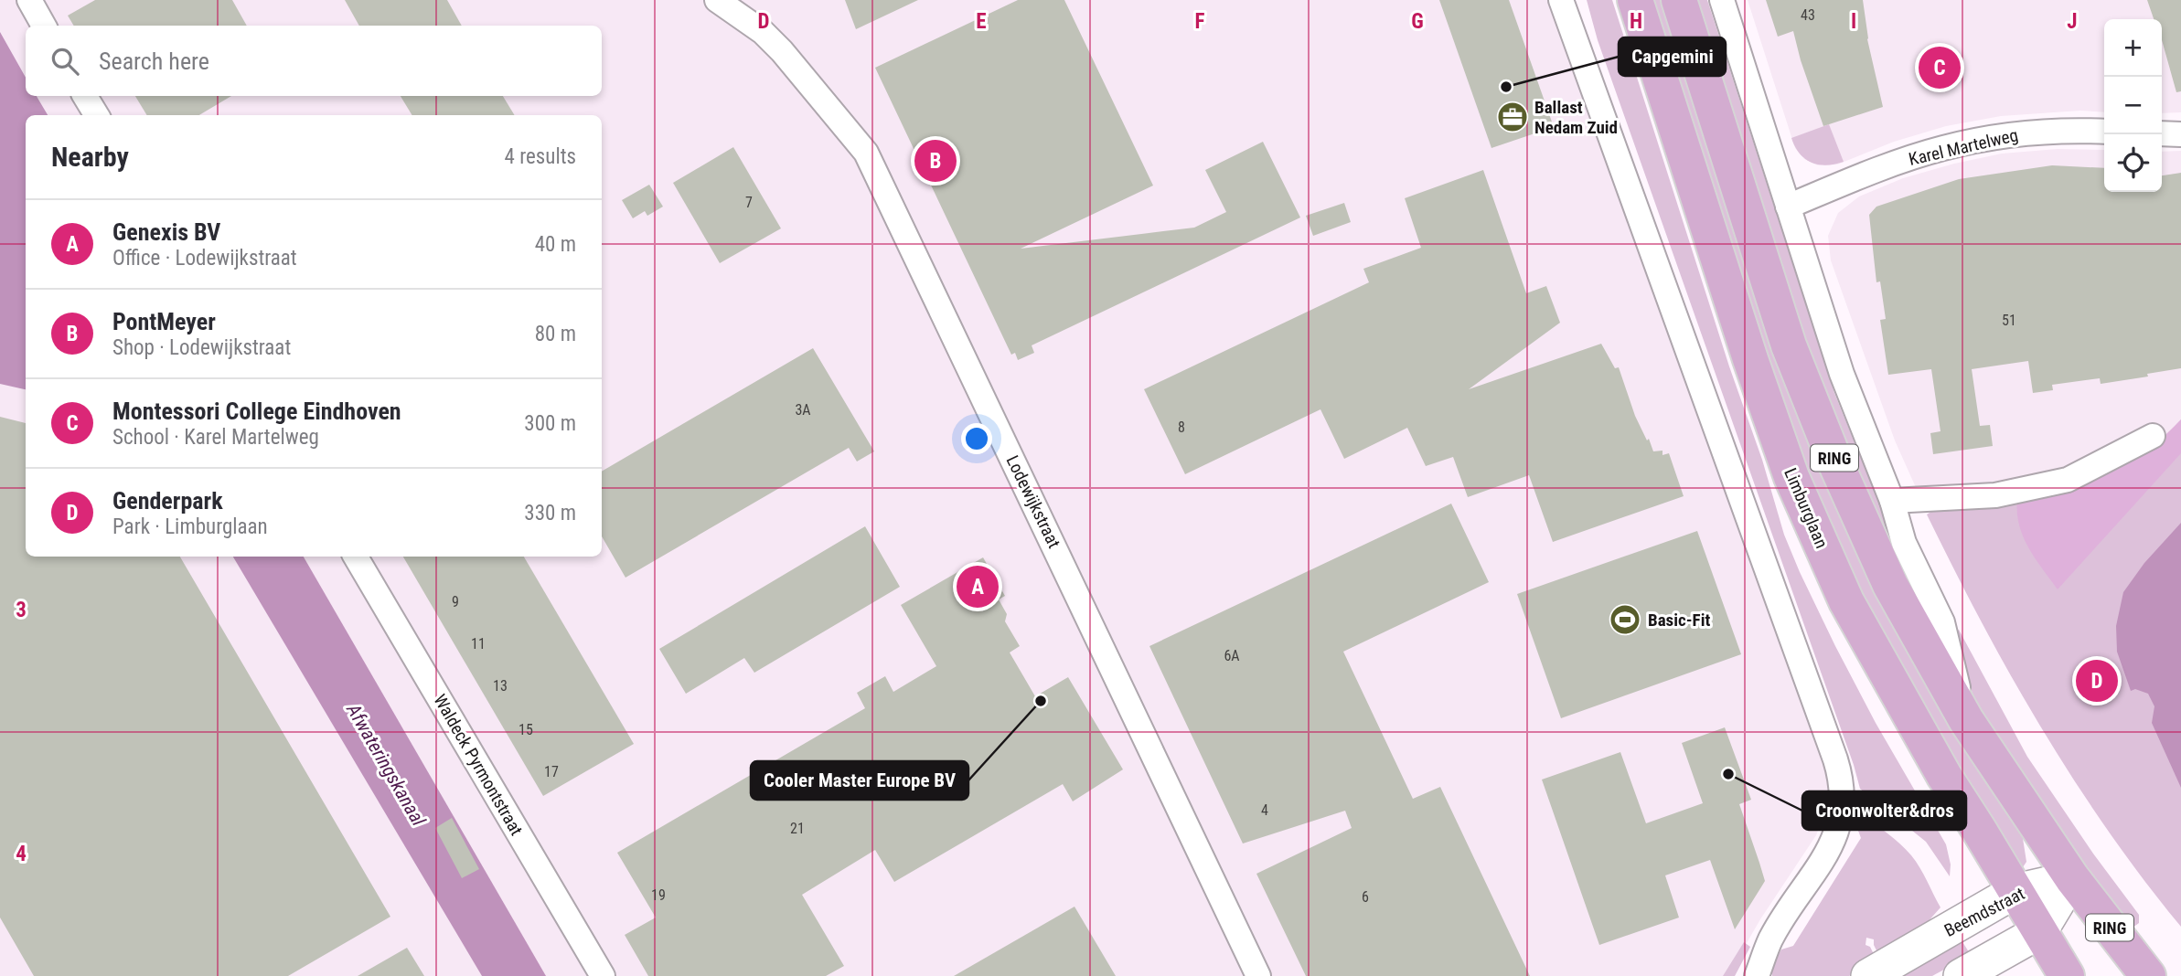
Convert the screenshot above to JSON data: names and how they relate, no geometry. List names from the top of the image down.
{
  "streets": {
    "main road": ["RING", "Limburglaan", "Beemdstraat"],
    "street": ["Karel Martelweg", "Lodewijkstraat", "Waldeck Pyrmontstraat"]
  },
  "crossings": [
    ["RING", "Beemdstraat"],
    ["Limburglaan", "Beemdstraat"]
  ],
  "water": ["Afwateringskanaal"],
  "places": {
    "other": ["Capgemini", "Cooler Master Europe BV", "Croonwolter&dros"],
    "office": ["Ballast Nedam Zuid"],
    "sports": ["Basic-Fit"]
  },
  "house_numbers": [
    "43",
    "7",
    "51",
    "3A",
    "8",
    "9",
    "11",
    "6A",
    "13",
    "15",
    "17",
    "4",
    "21",
    "19",
    "6"
  ],
  "page": {
    "map_buttons": ["+", "−"],
    "search": "Search here",
    "pins": [
      "C",
      "B",
      "A",
      "D"
    ],
    "heading": ["Nearby", "4 results"],
    "list": [
      {
        "mark": "A",
        "name": "Genexis BV",
        "note": "Office · Lodewijkstraat",
        "value": "40 m"
      },
      {
        "mark": "B",
        "name": "PontMeyer",
        "note": "Shop · Lodewijkstraat",
        "value": "80 m"
      },
      {
        "mark": "C",
        "name": "Montessori College Eindhoven",
        "note": "School · Karel Martelweg",
        "value": "300 m"
      },
      {
        "mark": "D",
        "name": "Genderpark",
        "note": "Park · Limburglaan",
        "value": "330 m"
      }
    ]
  },
  "grid": {
    "columns": [
      "D",
      "E",
      "F",
      "G",
      "H",
      "I",
      "J"
    ],
    "rows": ["3", "4"]
  }
}
